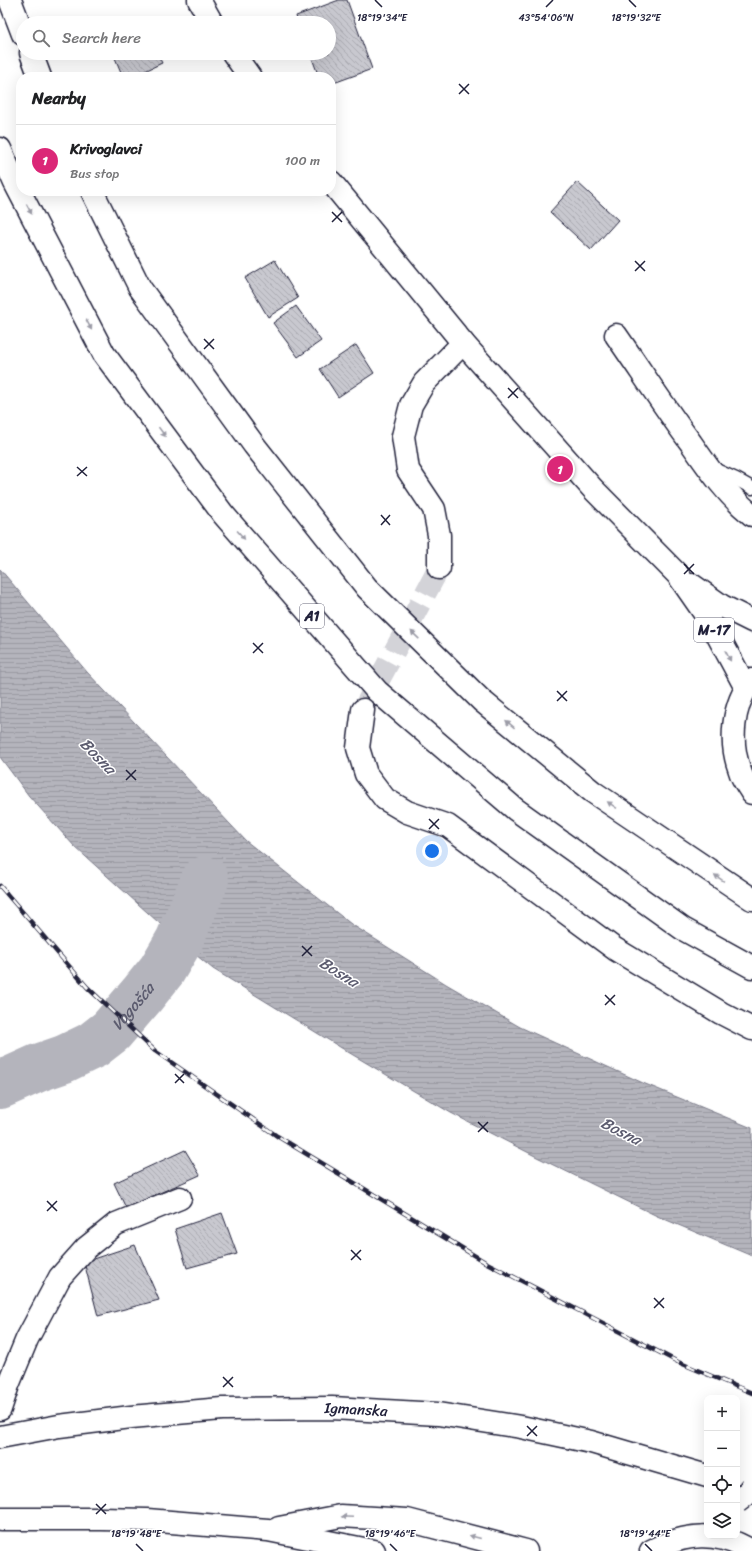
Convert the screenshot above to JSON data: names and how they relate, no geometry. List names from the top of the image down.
{
  "streets": {
    "main road": ["A1", "M-17", "Igmanska"]
  },
  "water": ["Bosna", "Vogošća"],
  "page": {
    "search": "Search here",
    "heading": "Nearby",
    "list": [
      {
        "mark": "1",
        "name": "Krivoglavci",
        "note": "Bus stop",
        "value": "100 m"
      }
    ],
    "pins": "1",
    "map_buttons": ["+", "−"]
  },
  "coordinates": [
    "18°19'34\"E",
    "43°54'06\"N",
    "18°19'32\"E",
    "18°19'48\"E",
    "18°19'46\"E",
    "18°19'44\"E"
  ]
}
